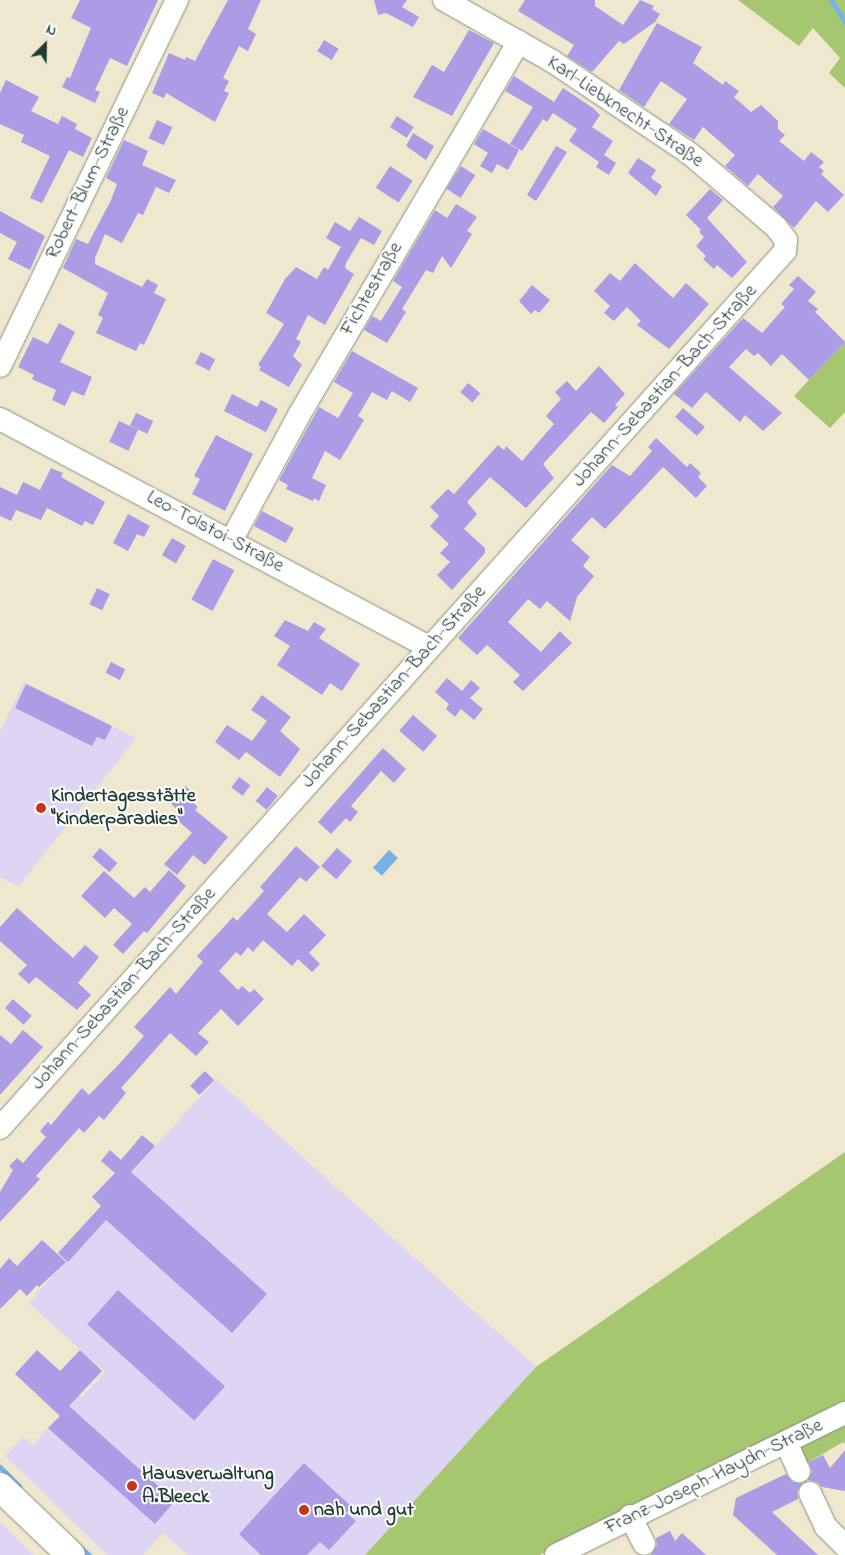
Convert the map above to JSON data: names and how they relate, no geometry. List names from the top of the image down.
{
  "streets": {
    "street": [
      "Karl-Liebknecht-Straße",
      "Robert-Blum-Straße",
      "Fichtestraße",
      "Johann-Sebastian-Bach-Straße",
      "Leo-Tolstoi-Straße",
      "Franz-Joseph-Haydn-Straße"
    ]
  },
  "crossings": [
    ["Karl-Liebknecht-Straße", "Fichtestraße"],
    ["Karl-Liebknecht-Straße", "Johann-Sebastian-Bach-Straße"],
    ["Fichtestraße", "Leo-Tolstoi-Straße"],
    ["Johann-Sebastian-Bach-Straße", "Leo-Tolstoi-Straße"]
  ],
  "places": ["Kindertagesstätte \"Kinderparadies\"", "Hausverwaltung A.Bleeck", "nah und gut"],
  "north": "top right"
}
